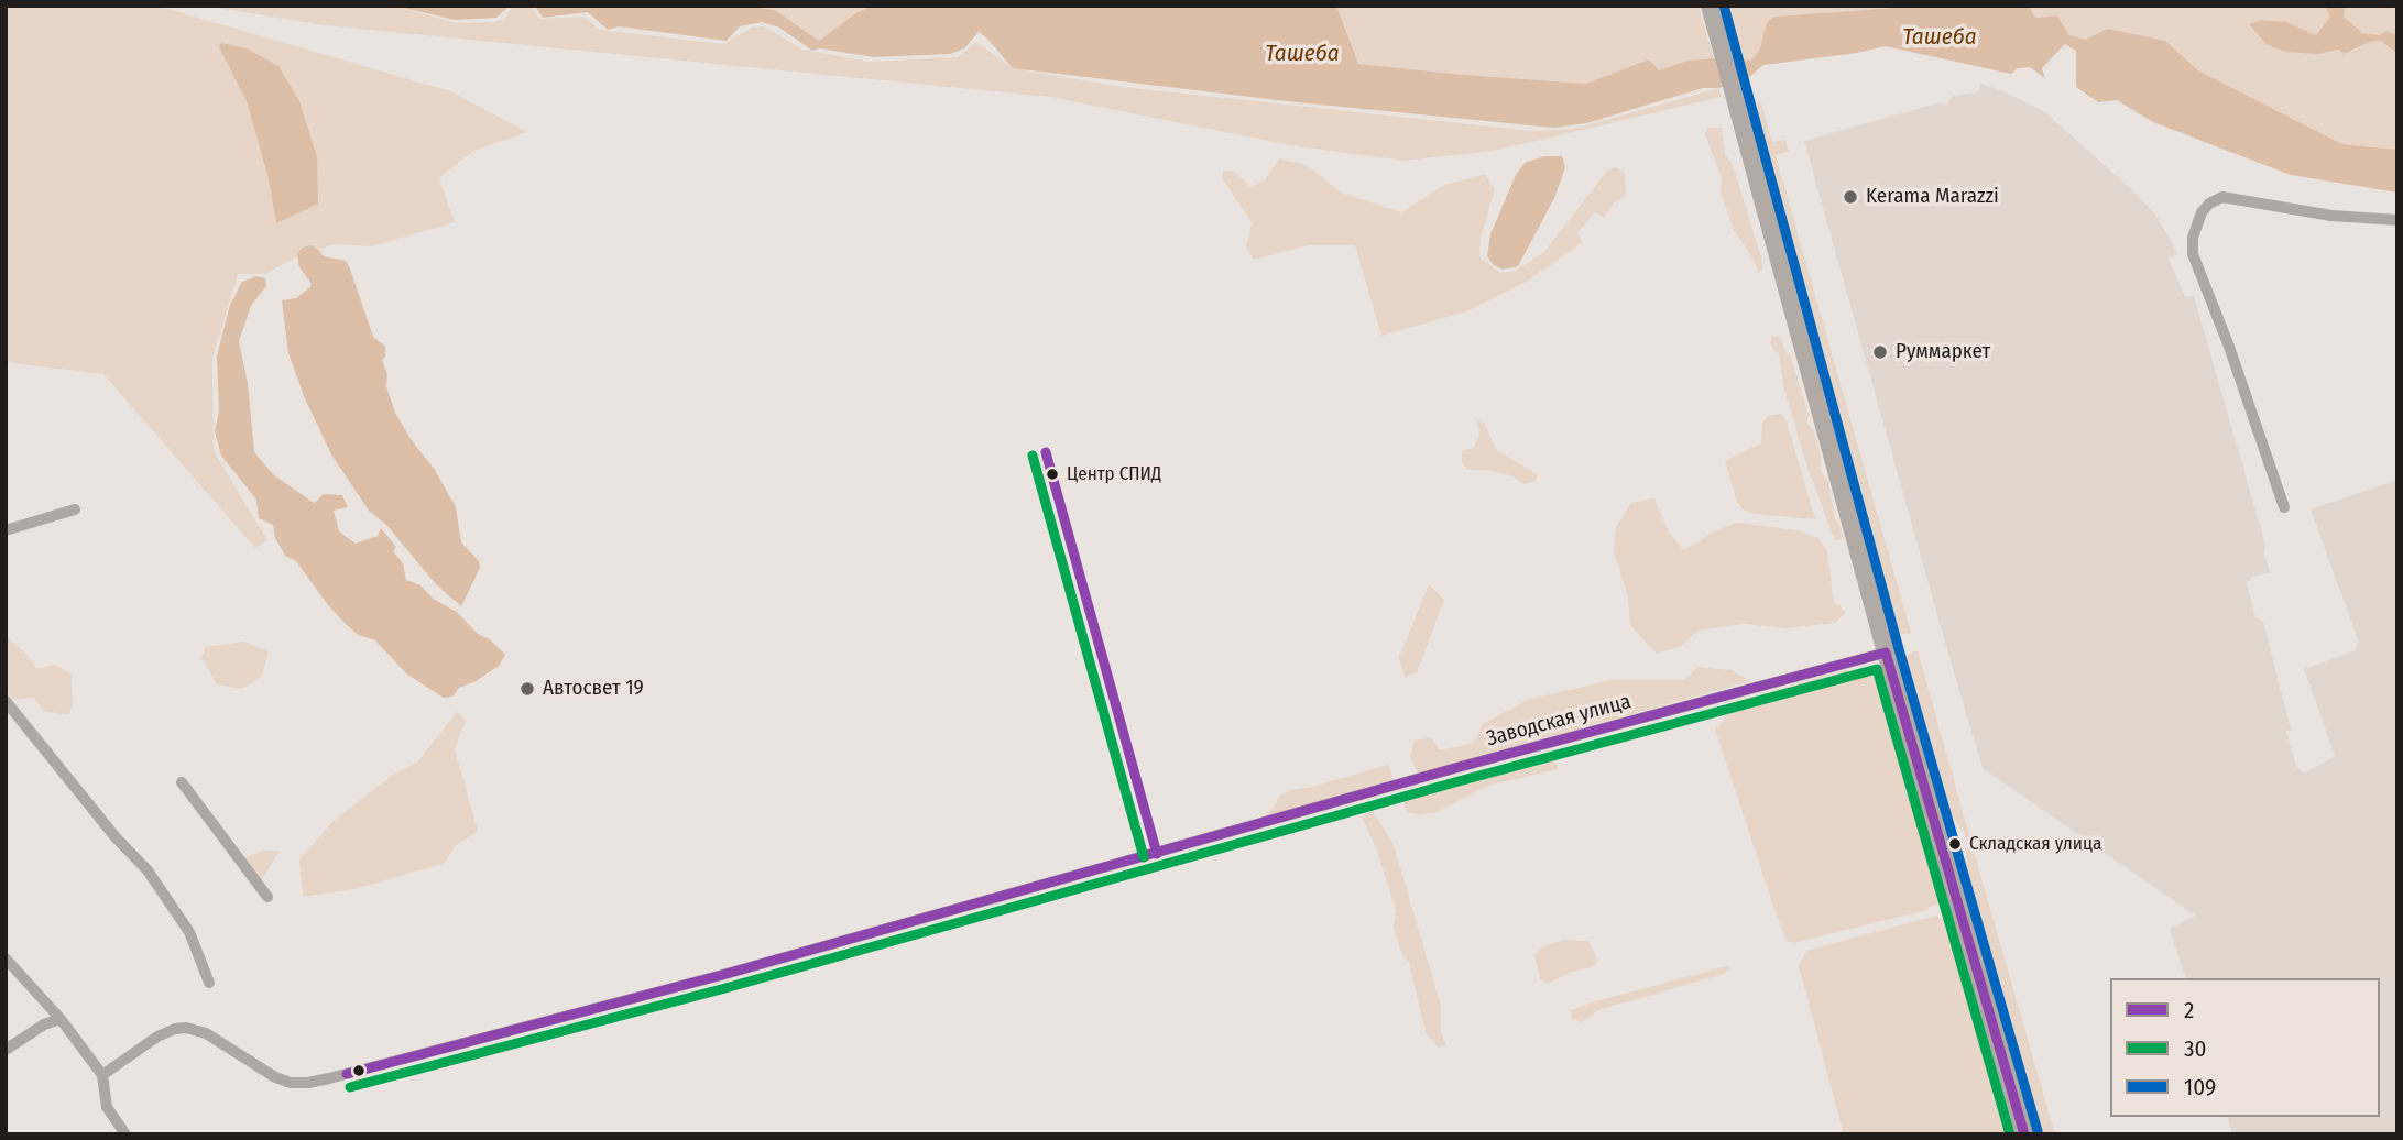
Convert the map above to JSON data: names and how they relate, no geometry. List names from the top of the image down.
{
  "streets": {
    "street": ["Заводская улица"]
  },
  "water": ["Ташеба"],
  "places": [
    "Kerama Marazzi",
    "Руммаркет",
    "Центр СПИД",
    "Автосвет 19",
    "Складская улица"
  ],
  "lines": ["transit line 109", "transit line 2", "transit line 30"],
  "legend": ["2", "30", "109"]
}
